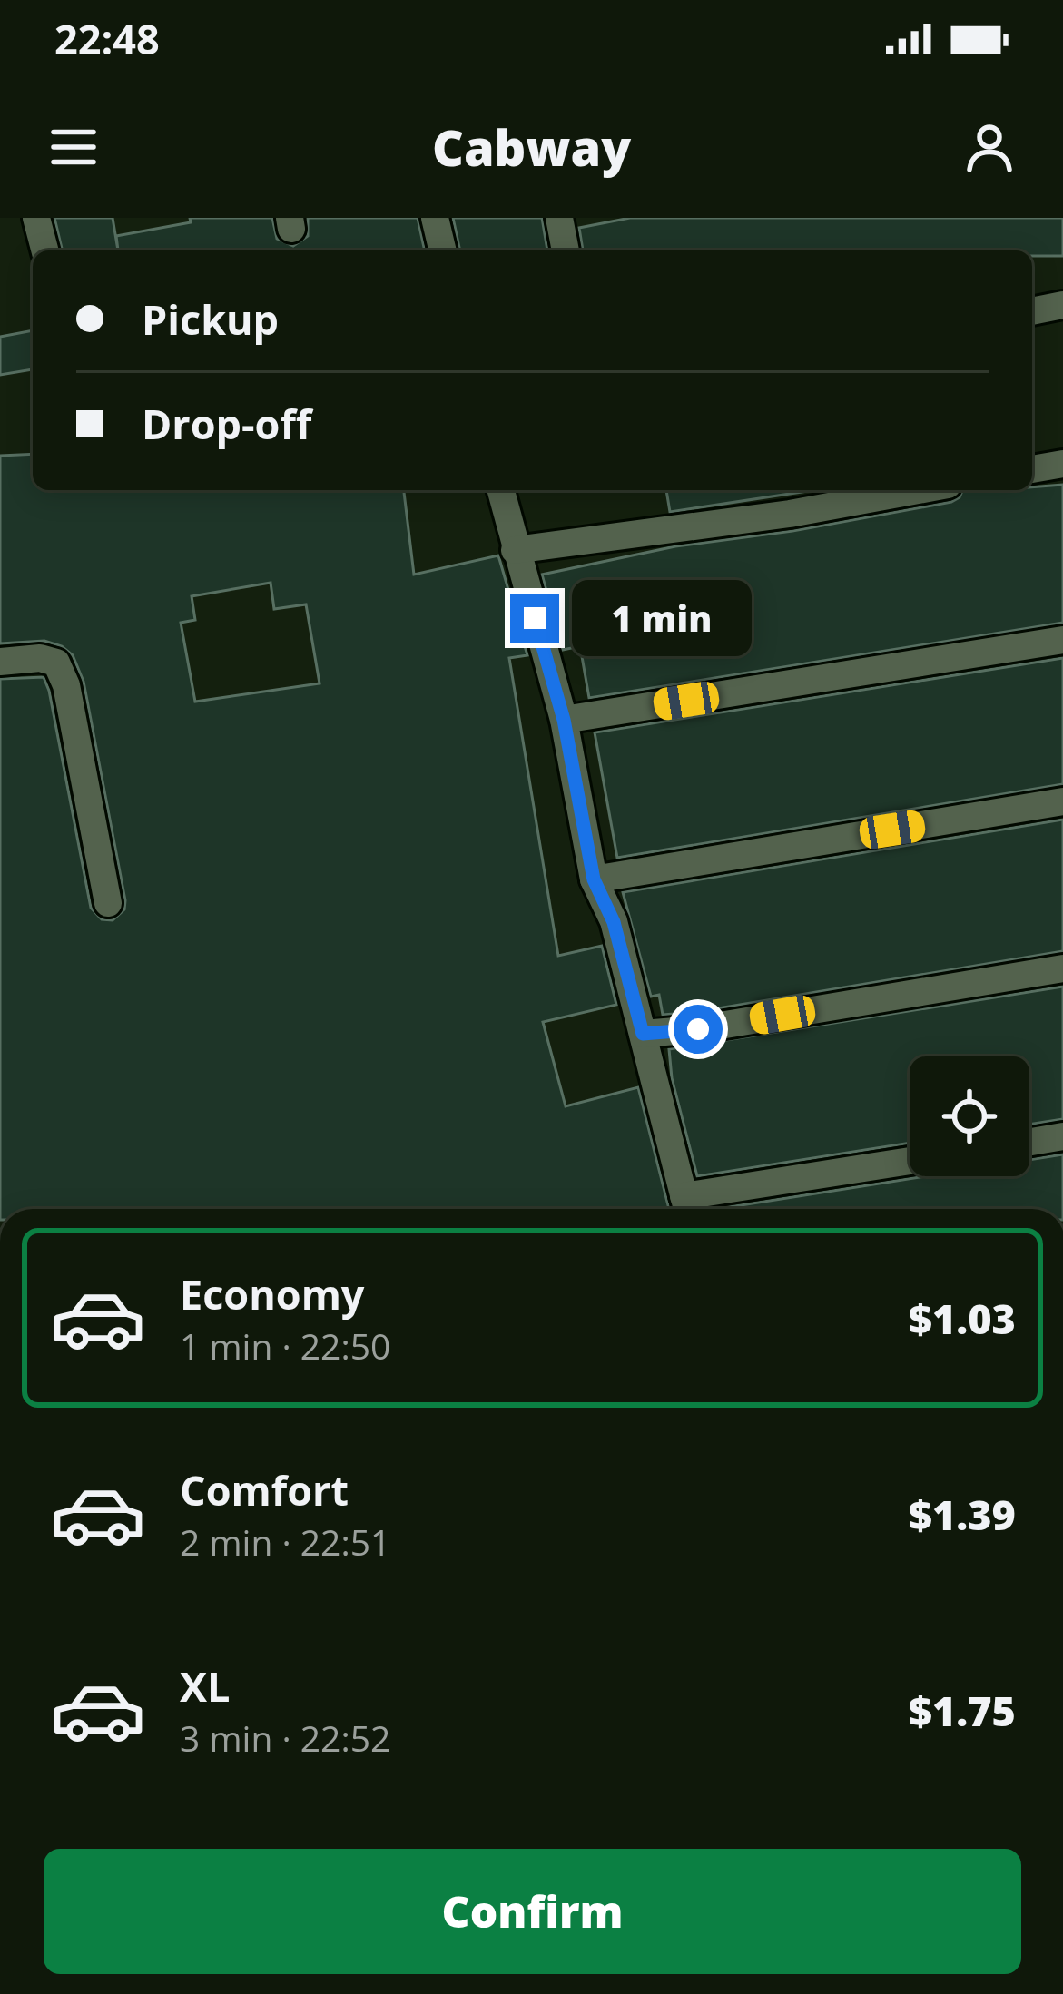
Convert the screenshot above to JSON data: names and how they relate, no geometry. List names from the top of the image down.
{
  "page": {
    "status": "22:48",
    "header": "Cabway",
    "banner": ["Pickup", "Drop-off"],
    "bubble": "1 min",
    "list": [
      {
        "name": "Economy",
        "note": "1 min · 22:50",
        "value": "$1.03"
      },
      {
        "name": "Comfort",
        "note": "2 min · 22:51",
        "value": "$1.39"
      },
      {
        "name": "XL",
        "note": "3 min · 22:52",
        "value": "$1.75"
      }
    ],
    "buttons": "Confirm"
  }
}
